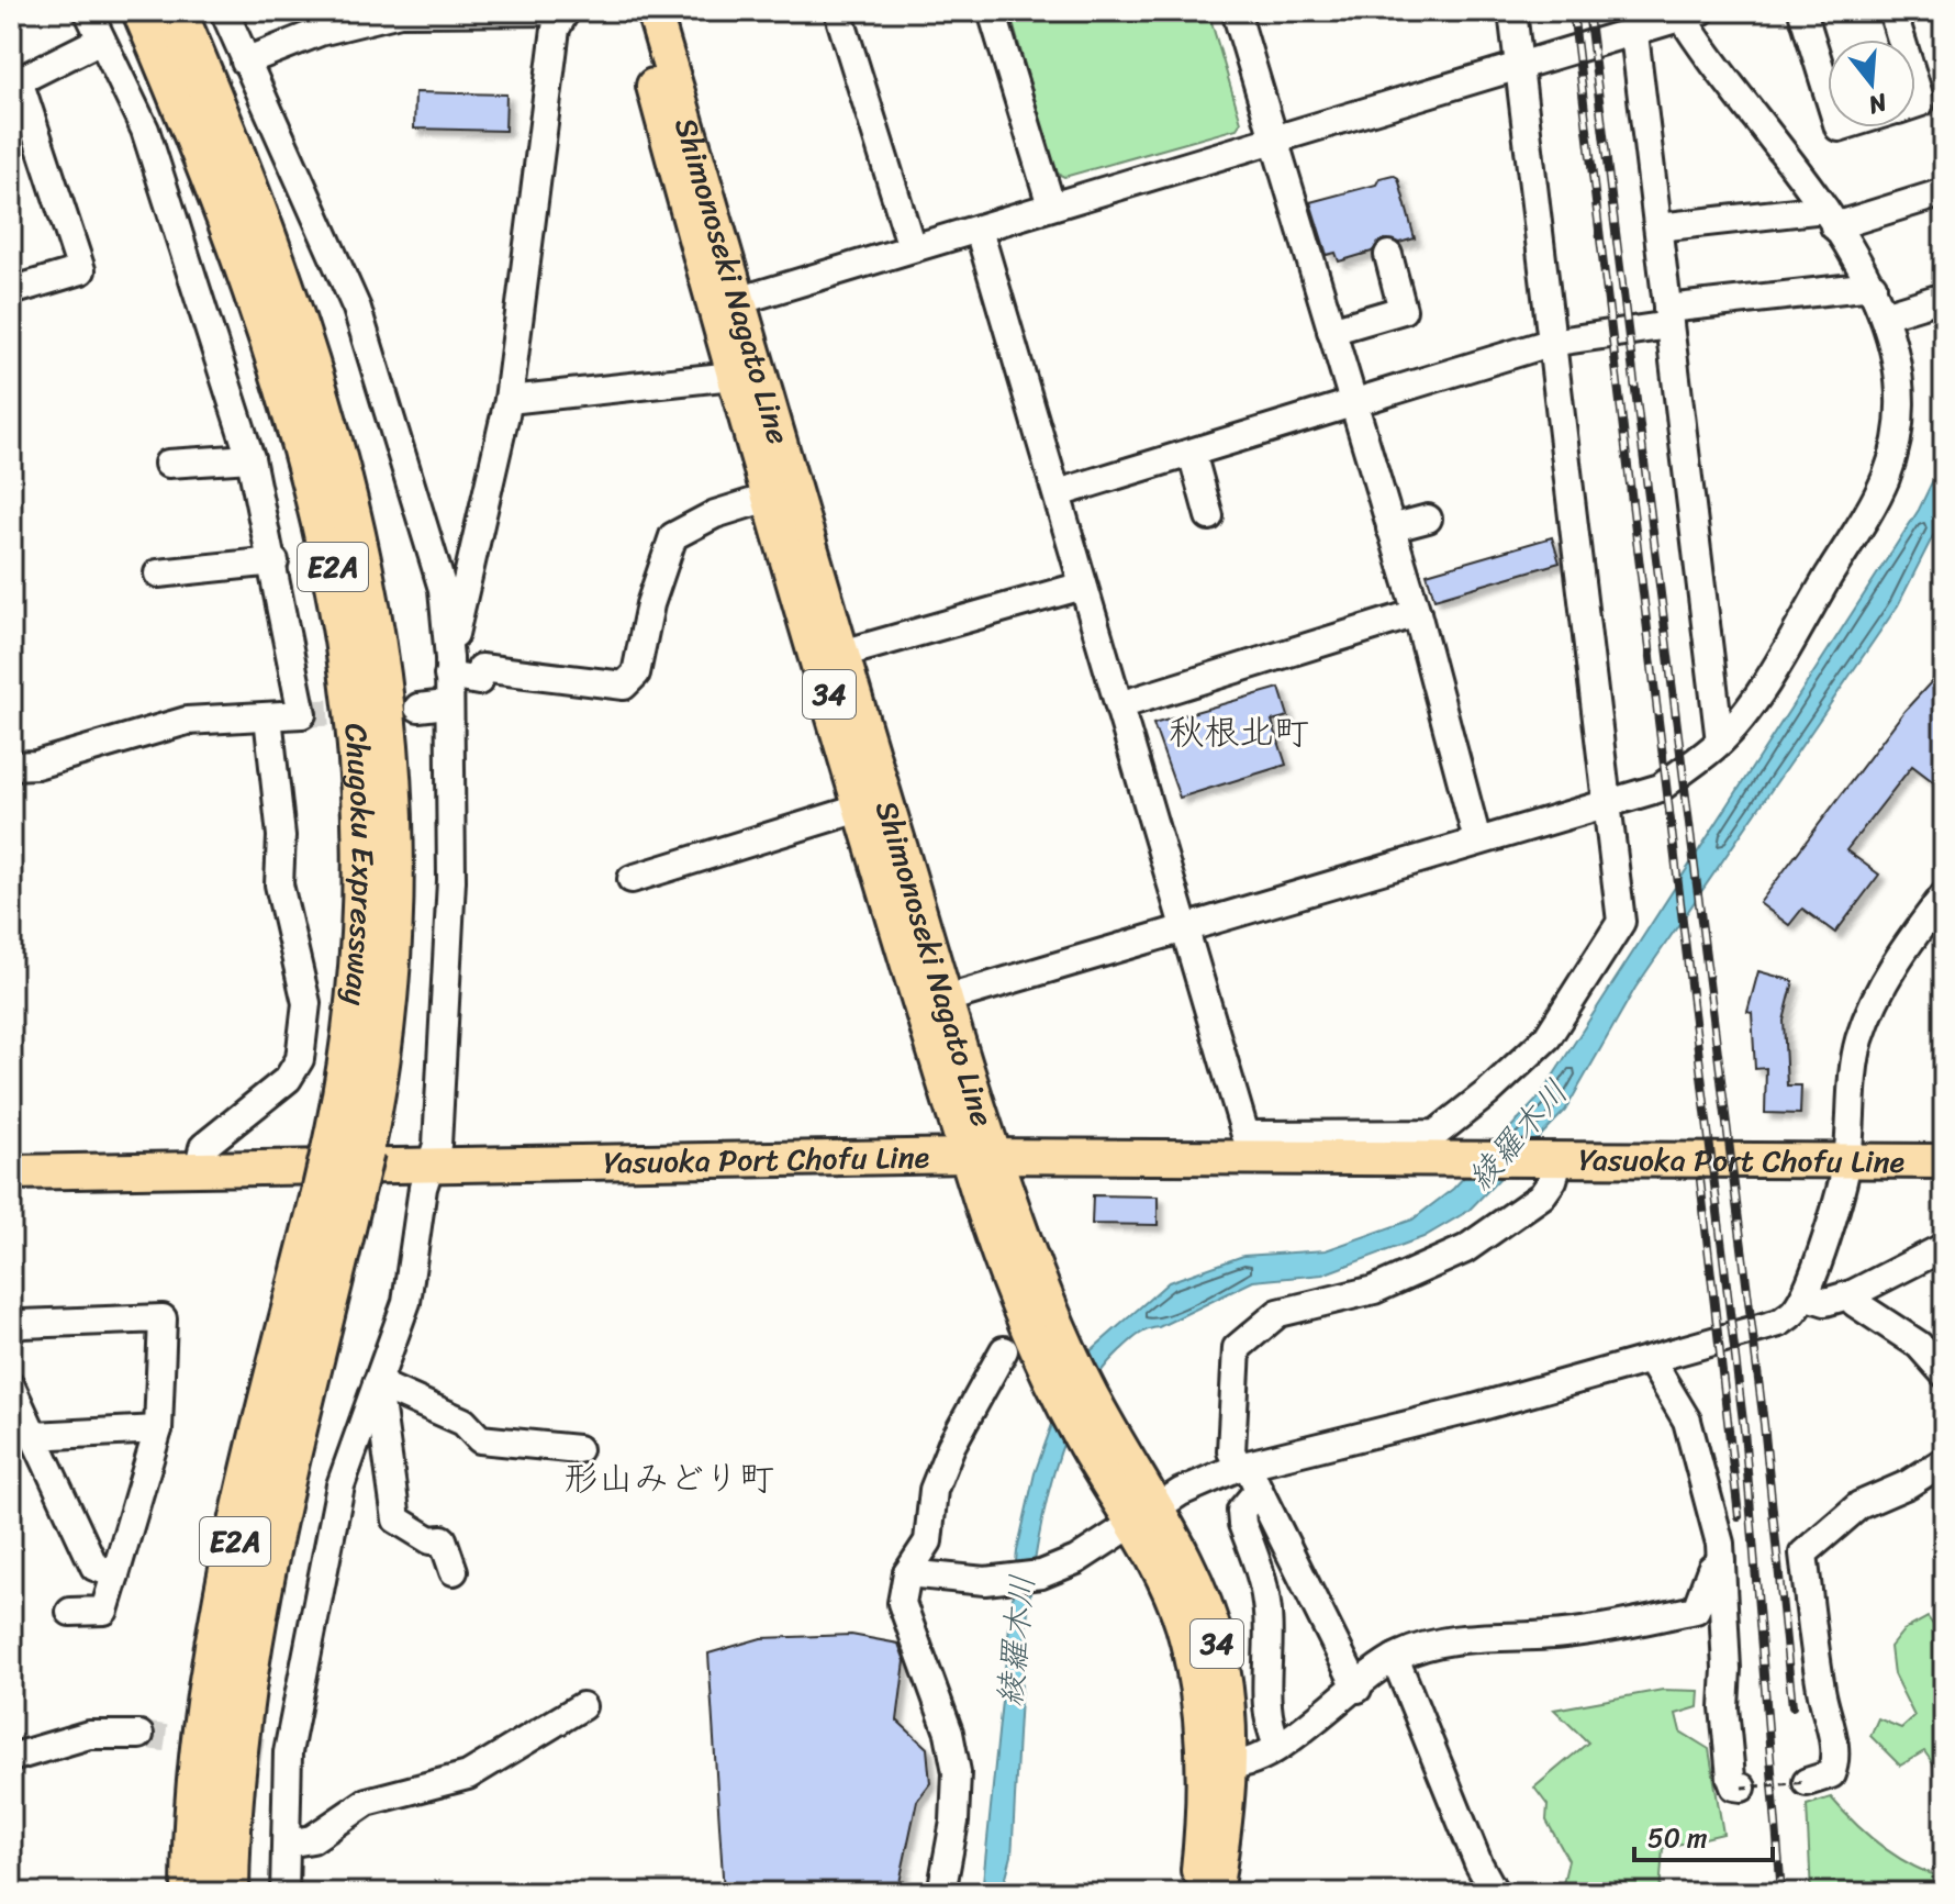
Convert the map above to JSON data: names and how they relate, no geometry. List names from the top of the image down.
{
  "streets": {
    "highway": ["E2A", "Chugoku Expressway"],
    "main road": ["Shimonoseki Nagato Line", "34", "Yasuoka Port Chofu Line"]
  },
  "crossings": [
    ["Shimonoseki Nagato Line", "Yasuoka Port Chofu Line"]
  ],
  "districts": ["秋根北町", "形山みどり町"],
  "water": ["綾羅木川"],
  "scale_bar": "50 m",
  "north": "bottom"
}
